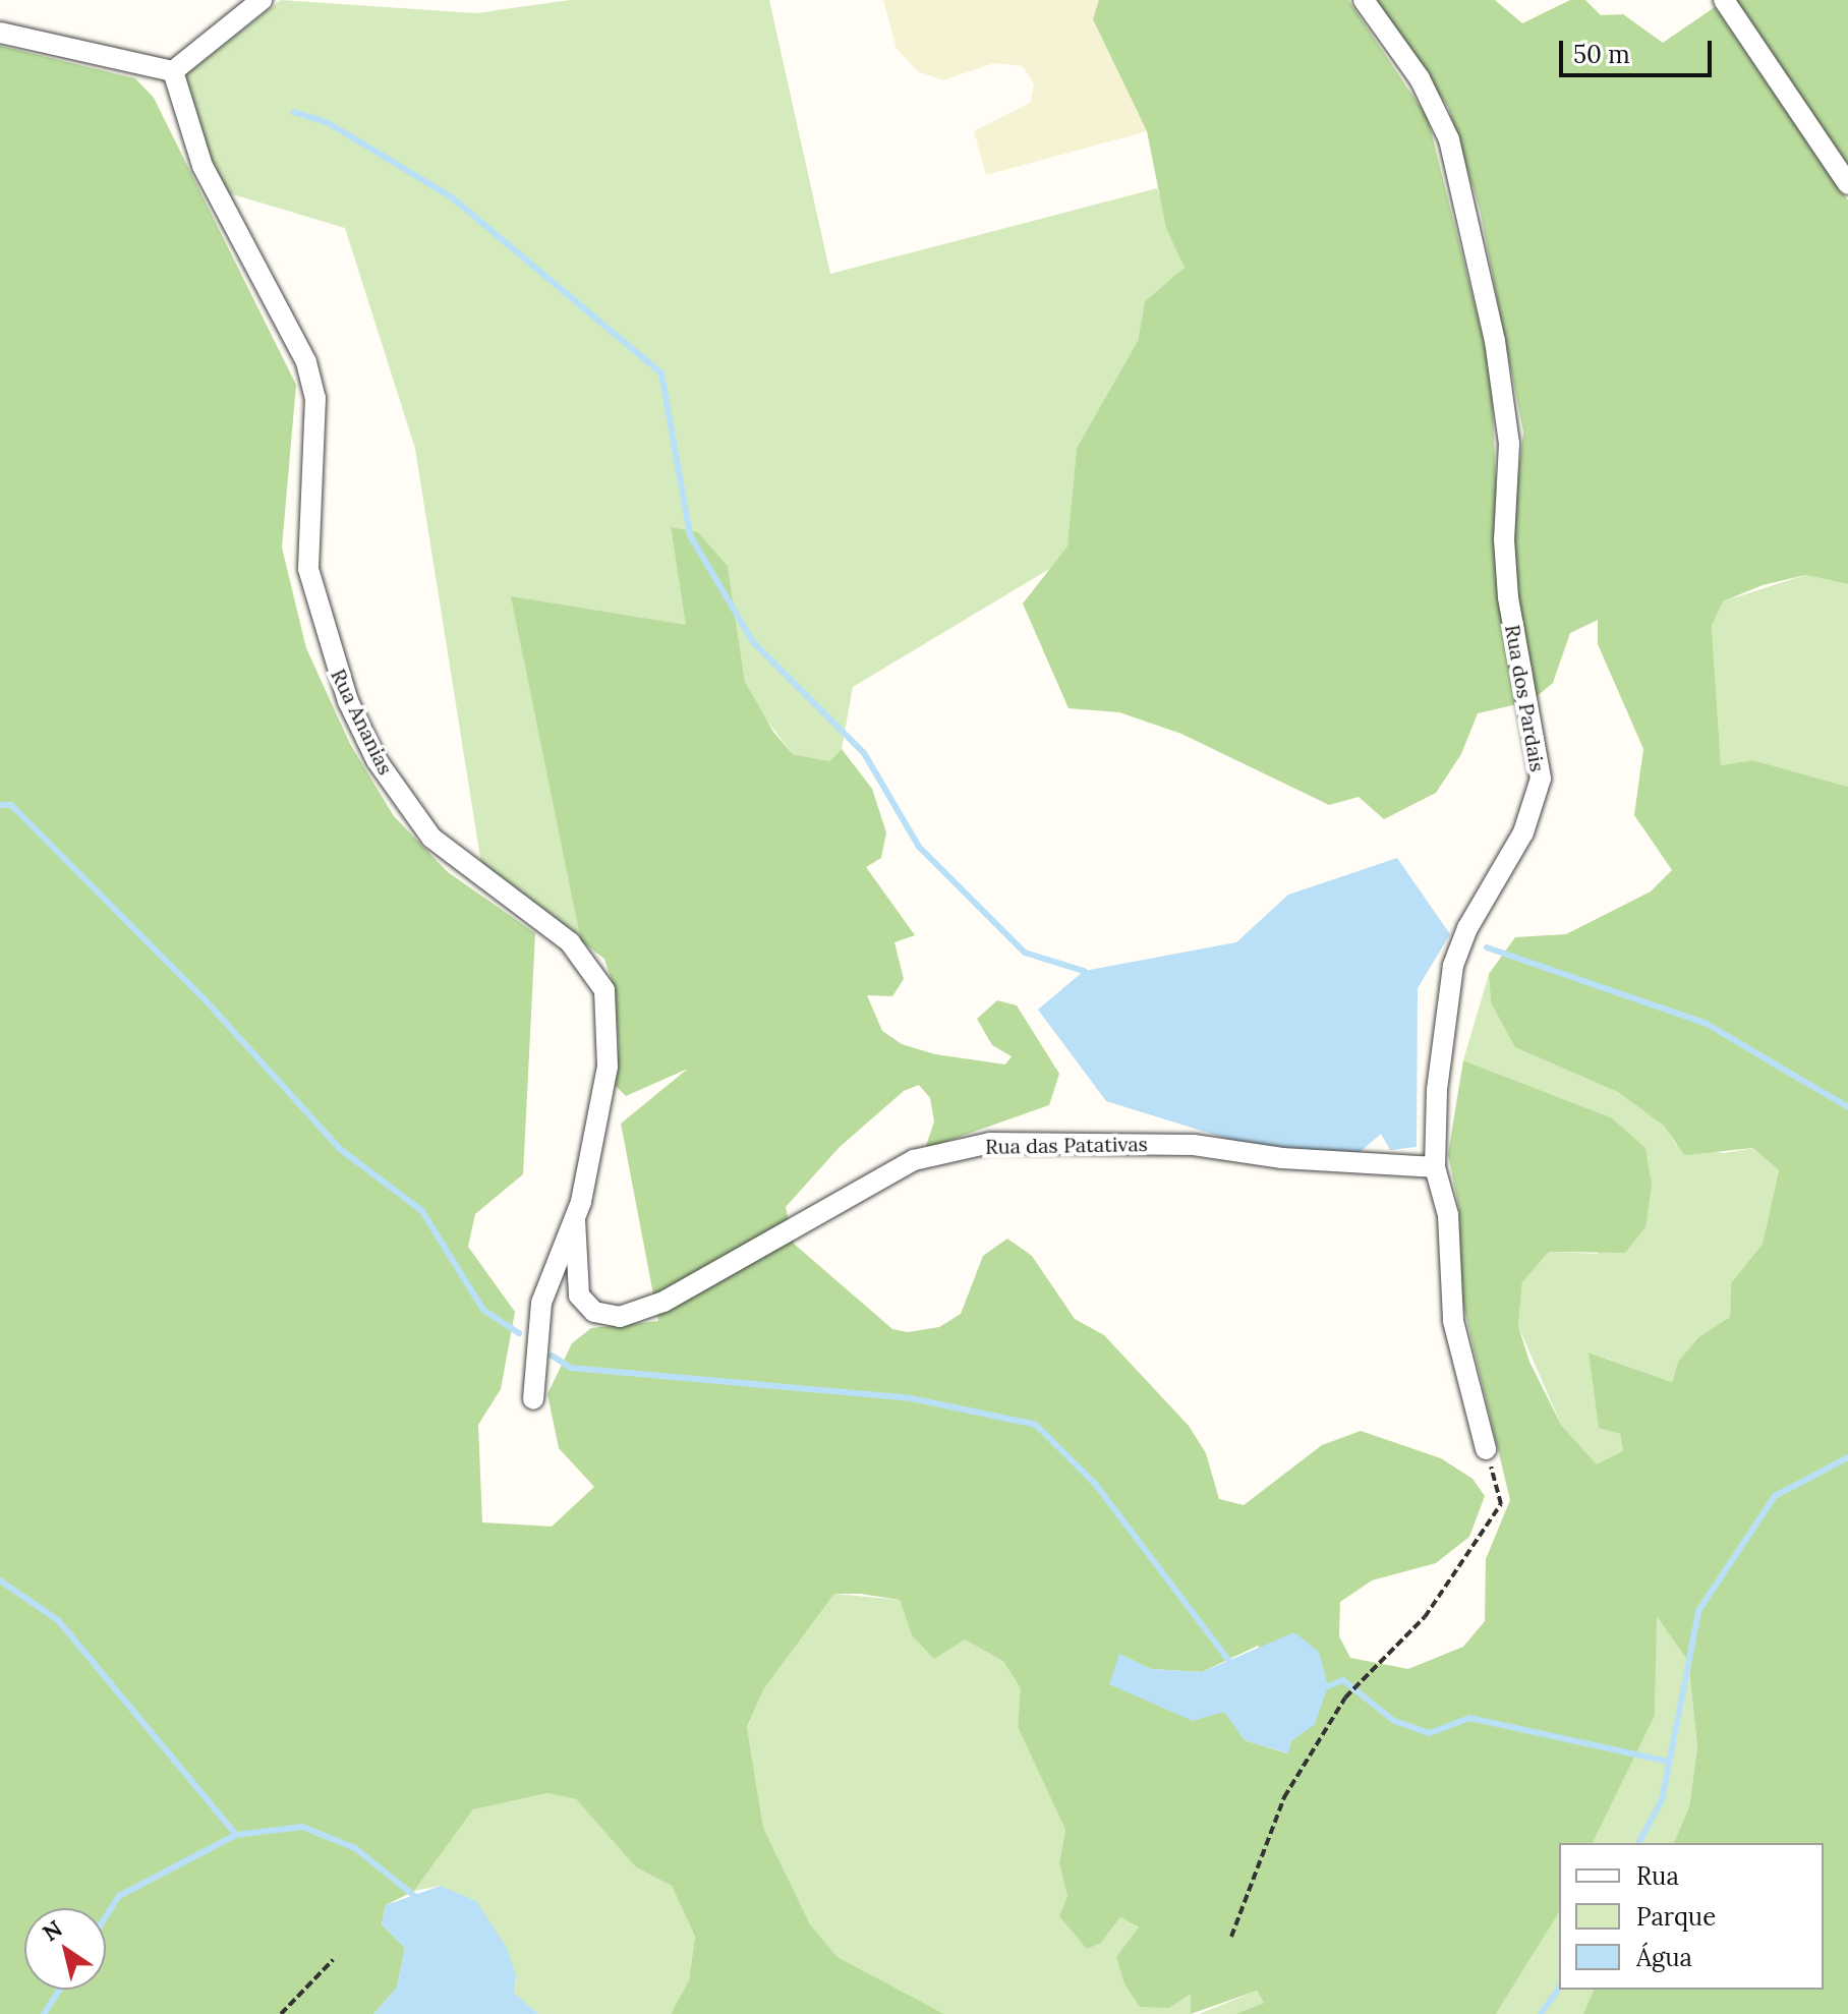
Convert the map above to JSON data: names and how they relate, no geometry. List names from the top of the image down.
{
  "streets": {
    "street": ["Rua dos Pardais", "Rua Ananias", "Rua das Patativas"]
  },
  "crossings": [
    ["Rua dos Pardais", "Rua das Patativas"],
    ["Rua Ananias", "Rua das Patativas"]
  ],
  "legend": ["Rua", "Parque", "Água"],
  "scale_bar": "50 m",
  "north": "top left"
}
